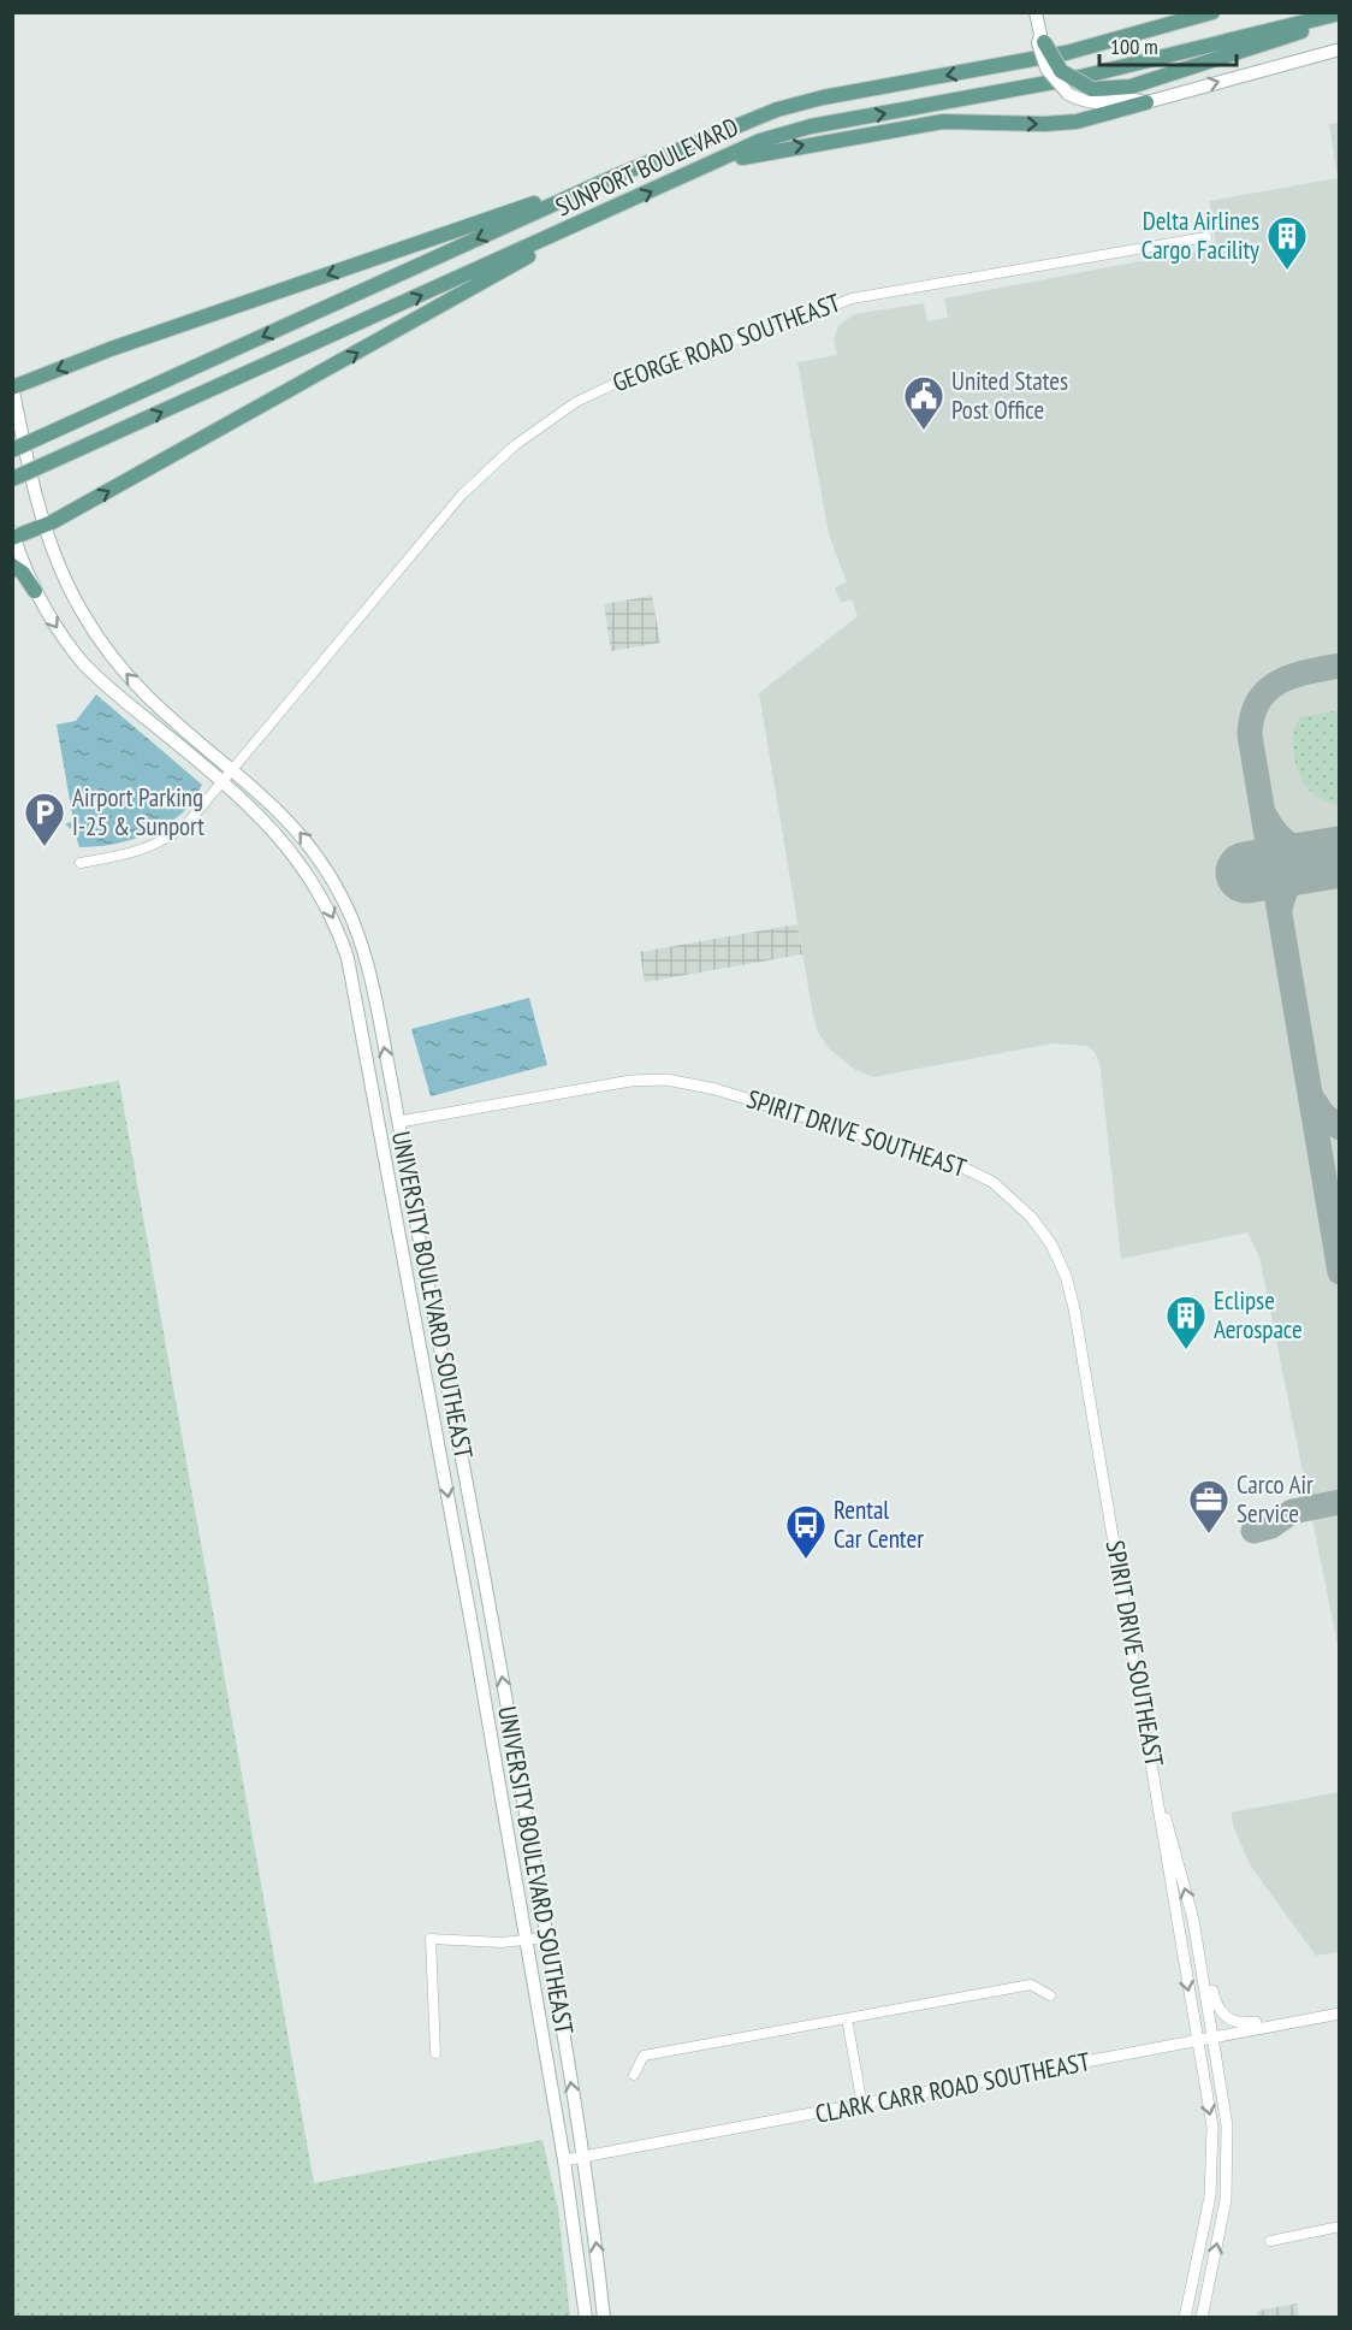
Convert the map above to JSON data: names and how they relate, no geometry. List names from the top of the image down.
{
  "streets": {
    "main road": ["SUNPORT BOULEVARD", "SPIRIT DRIVE SOUTHEAST", "UNIVERSITY BOULEVARD SOUTHEAST"],
    "street": ["GEORGE ROAD SOUTHEAST", "CLARK CARR ROAD SOUTHEAST"]
  },
  "crossings": [
    ["GEORGE ROAD SOUTHEAST", "UNIVERSITY BOULEVARD SOUTHEAST"],
    ["SPIRIT DRIVE SOUTHEAST", "UNIVERSITY BOULEVARD SOUTHEAST"],
    ["UNIVERSITY BOULEVARD SOUTHEAST", "CLARK CARR ROAD SOUTHEAST"]
  ],
  "places": {
    "building": ["Delta Airlines Cargo Facility", "Eclipse Aerospace"],
    "public building": ["United States Post Office"],
    "parking": ["Airport Parking I-25 & Sunport"],
    "office": ["Carco Air Service"],
    "bus stop": ["Rental Car Center"]
  },
  "scale_bar": "100 m"
}
